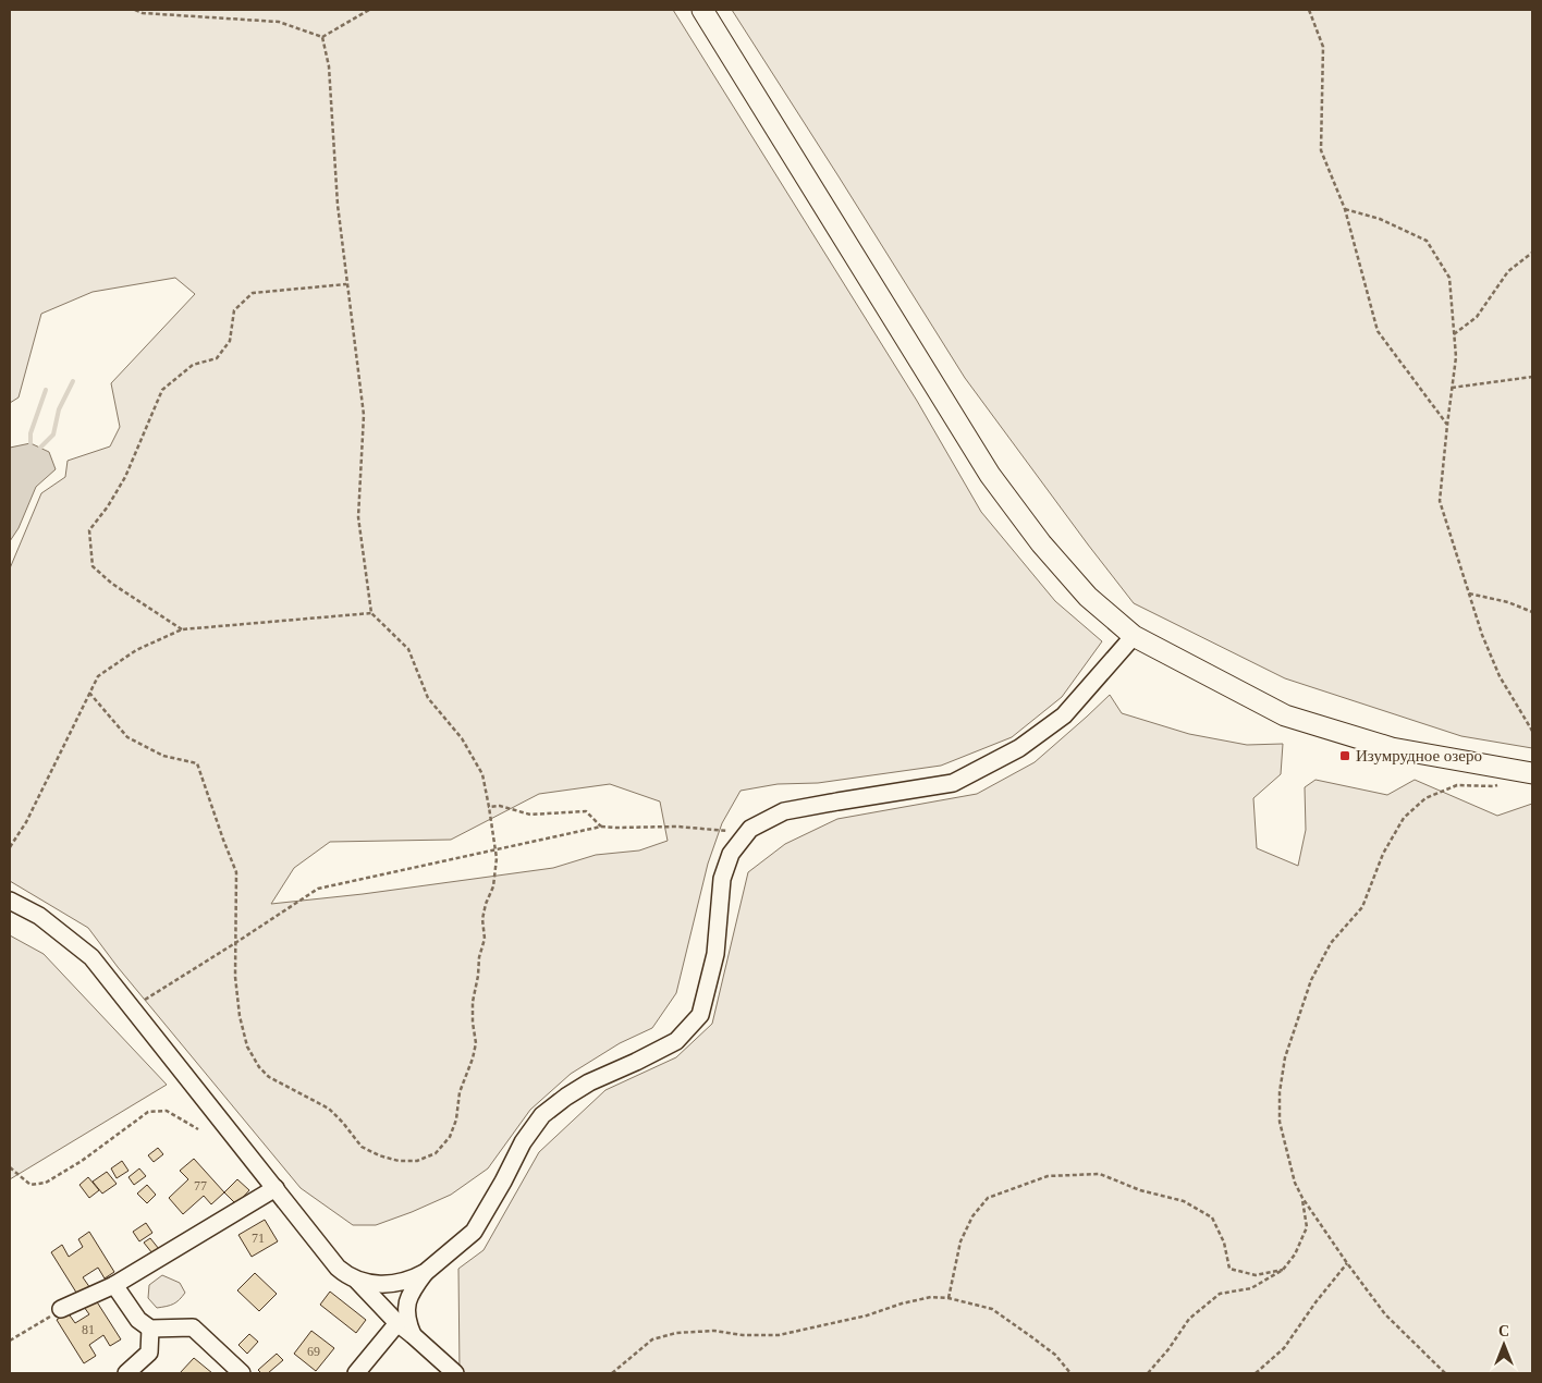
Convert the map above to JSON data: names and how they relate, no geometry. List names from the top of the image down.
{
  "places": {
    "transit": ["Изумрудное озеро"]
  },
  "house_numbers": [
    "77",
    "71",
    "81",
    "69"
  ],
  "north": "top"
}
